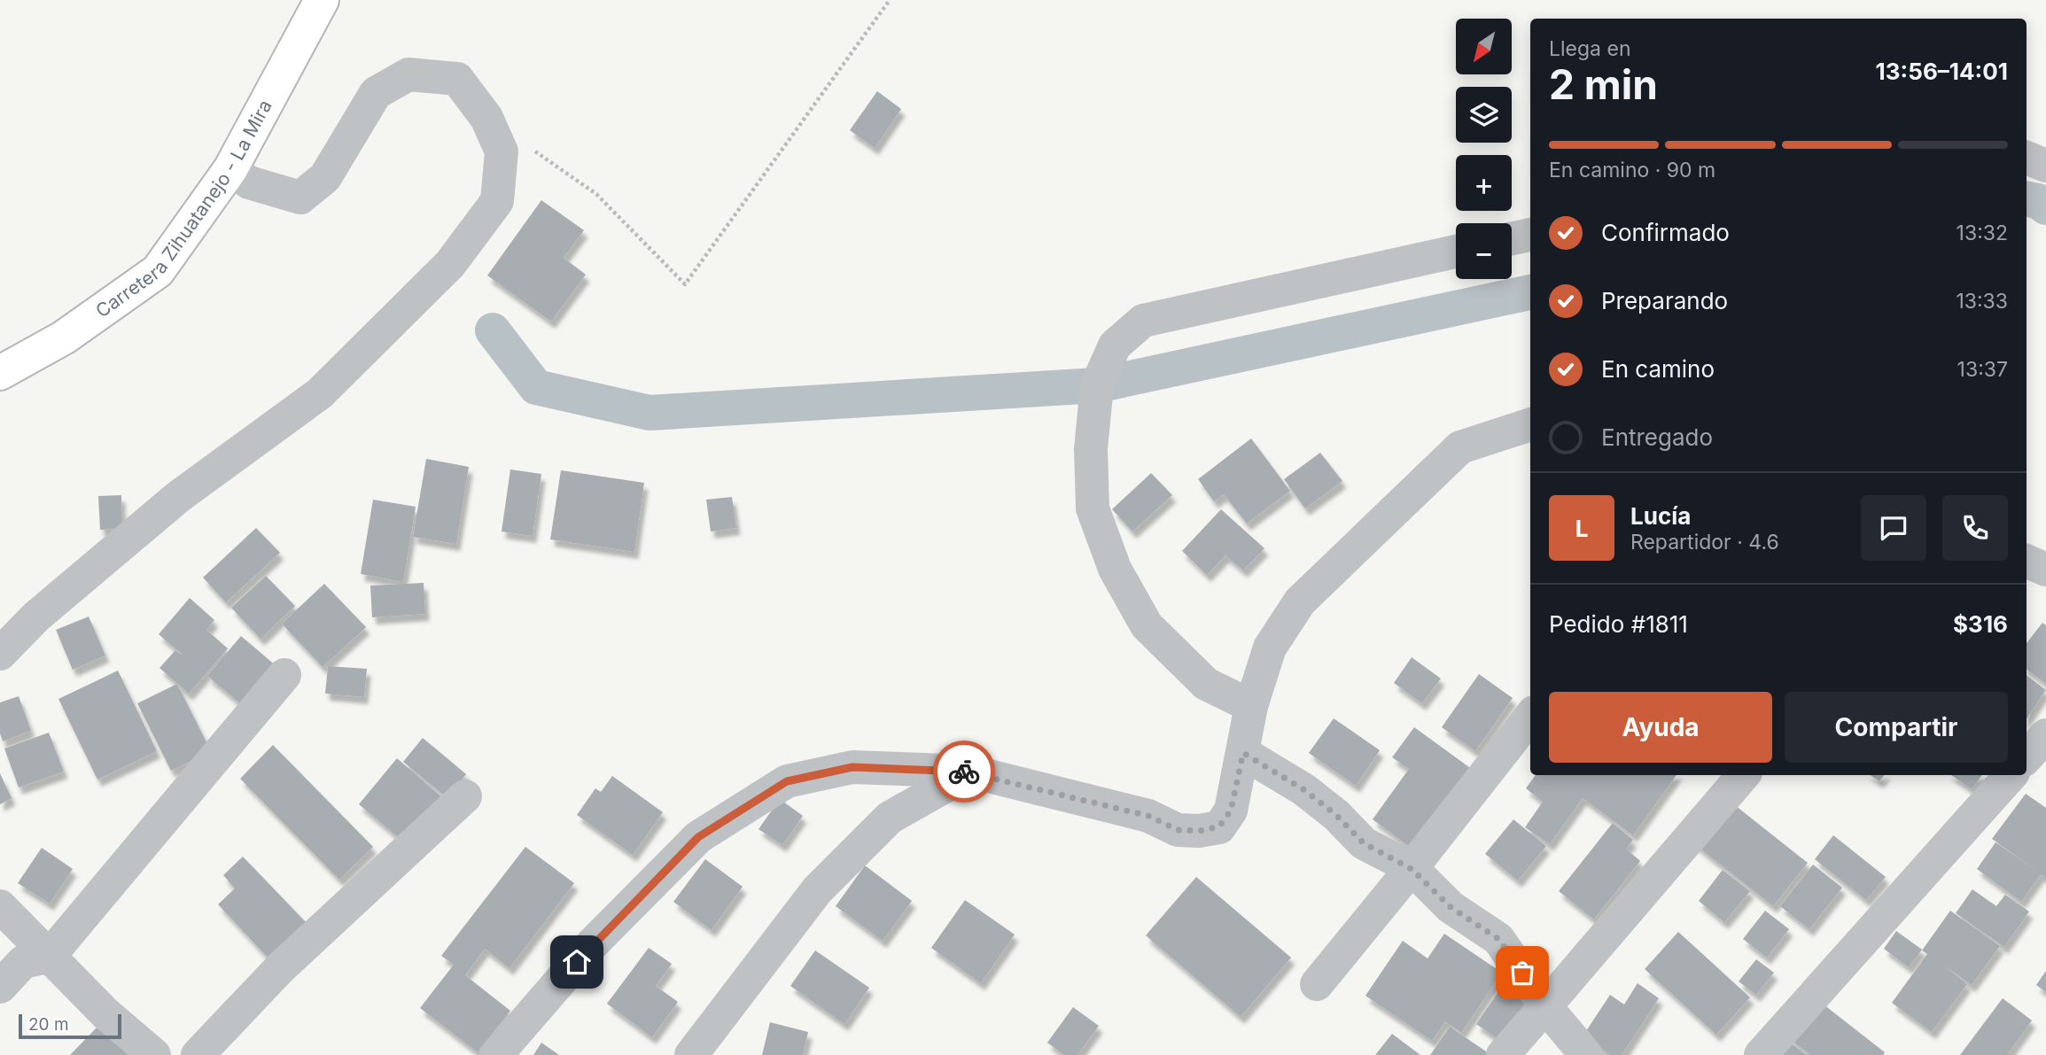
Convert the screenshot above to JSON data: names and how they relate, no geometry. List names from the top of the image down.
{
  "streets": {
    "highway": ["Carretera Zihuatanejo - La Mira"]
  },
  "scale_bar": "20 m",
  "north": "bottom left",
  "page": {
    "map_buttons": ["+", "−"],
    "heading": ["2 min", "Llega en", "13:56–14:01"],
    "panel": [
      "Lucía",
      "Repartidor · 4.6",
      "Pedido #1811",
      "$316"
    ],
    "bar": "En camino · 90 m",
    "list": [
      ["Confirmado", "13:32"],
      ["Preparando", "13:33"],
      ["En camino", "13:37"],
      "Entregado"
    ],
    "round": "L",
    "buttons": ["Ayuda", "Compartir"],
    "scale": "20 m"
  }
}
